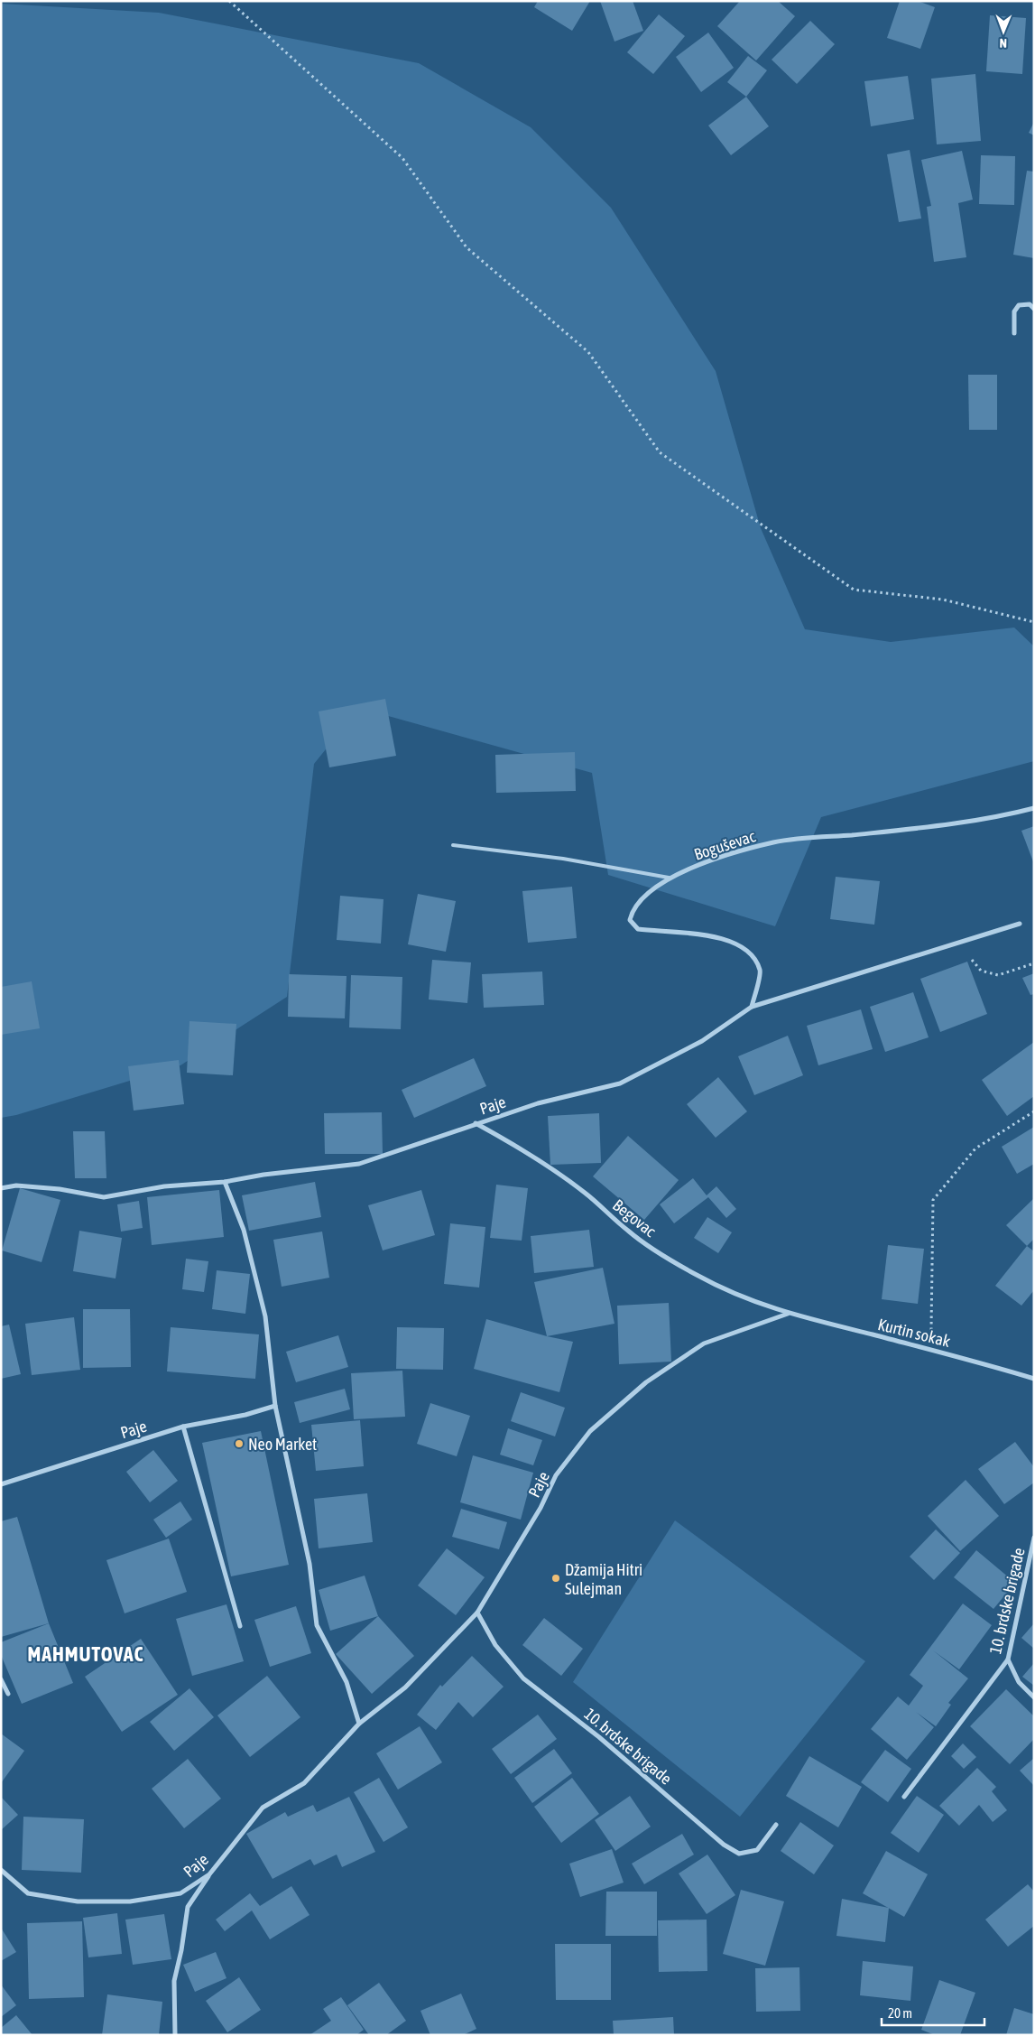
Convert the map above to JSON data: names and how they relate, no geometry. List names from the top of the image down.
{
  "streets": {
    "street": [
      "Boguševac",
      "Paje",
      "Begovac",
      "Kurtin sokak",
      "10. brdske brigade"
    ]
  },
  "crossings": [
    ["Boguševac", "Paje"],
    ["Paje", "Begovac"],
    ["Paje", "Kurtin sokak"],
    ["Paje", "10. brdske brigade"],
    ["Begovac", "Kurtin sokak"]
  ],
  "districts": ["MAHMUTOVAC"],
  "places": ["Neo Market", "Džamija Hitri Sulejman"],
  "scale_bar": "20 m",
  "north": "bottom"
}
